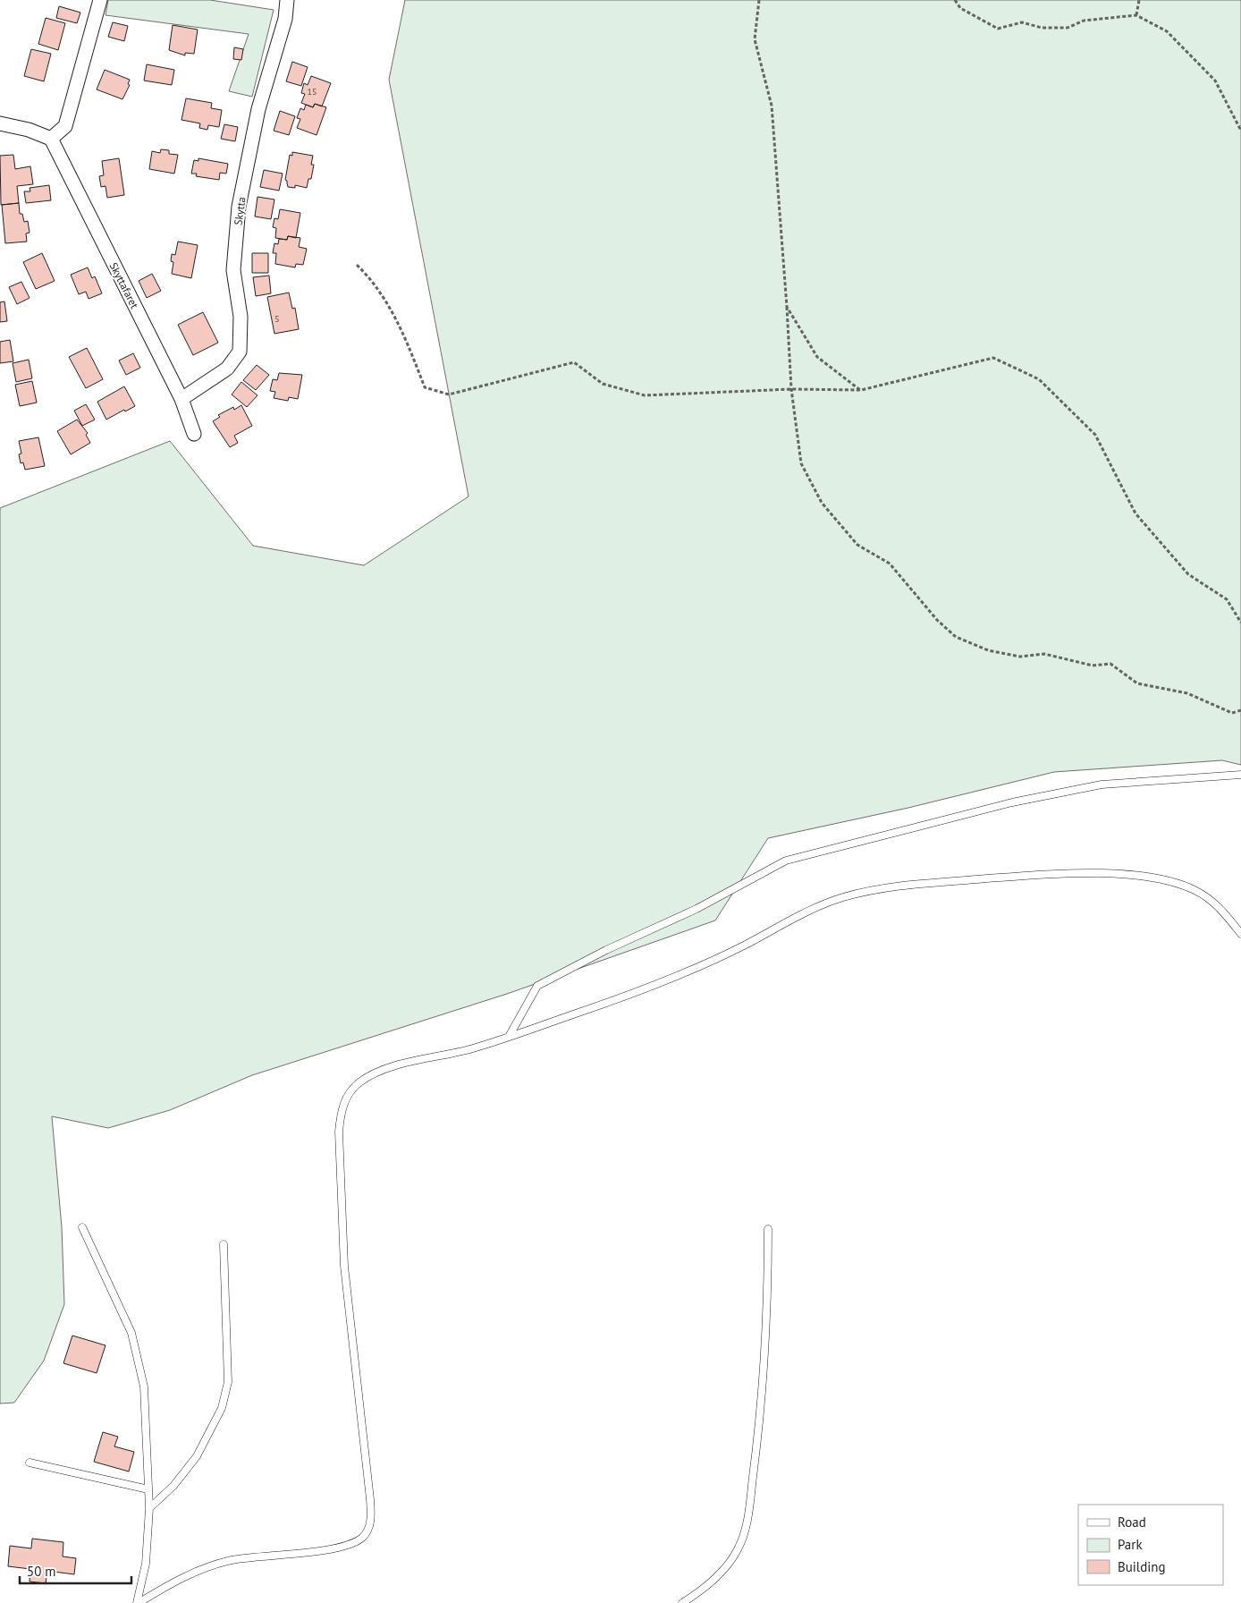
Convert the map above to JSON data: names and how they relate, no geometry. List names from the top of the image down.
{
  "streets": {
    "street": ["Skytta", "Skyttafaret"]
  },
  "crossings": [
    ["Skytta", "Skyttafaret"]
  ],
  "house_numbers": ["15", "5"],
  "legend": ["Road", "Park", "Building"],
  "scale_bar": "50 m"
}
